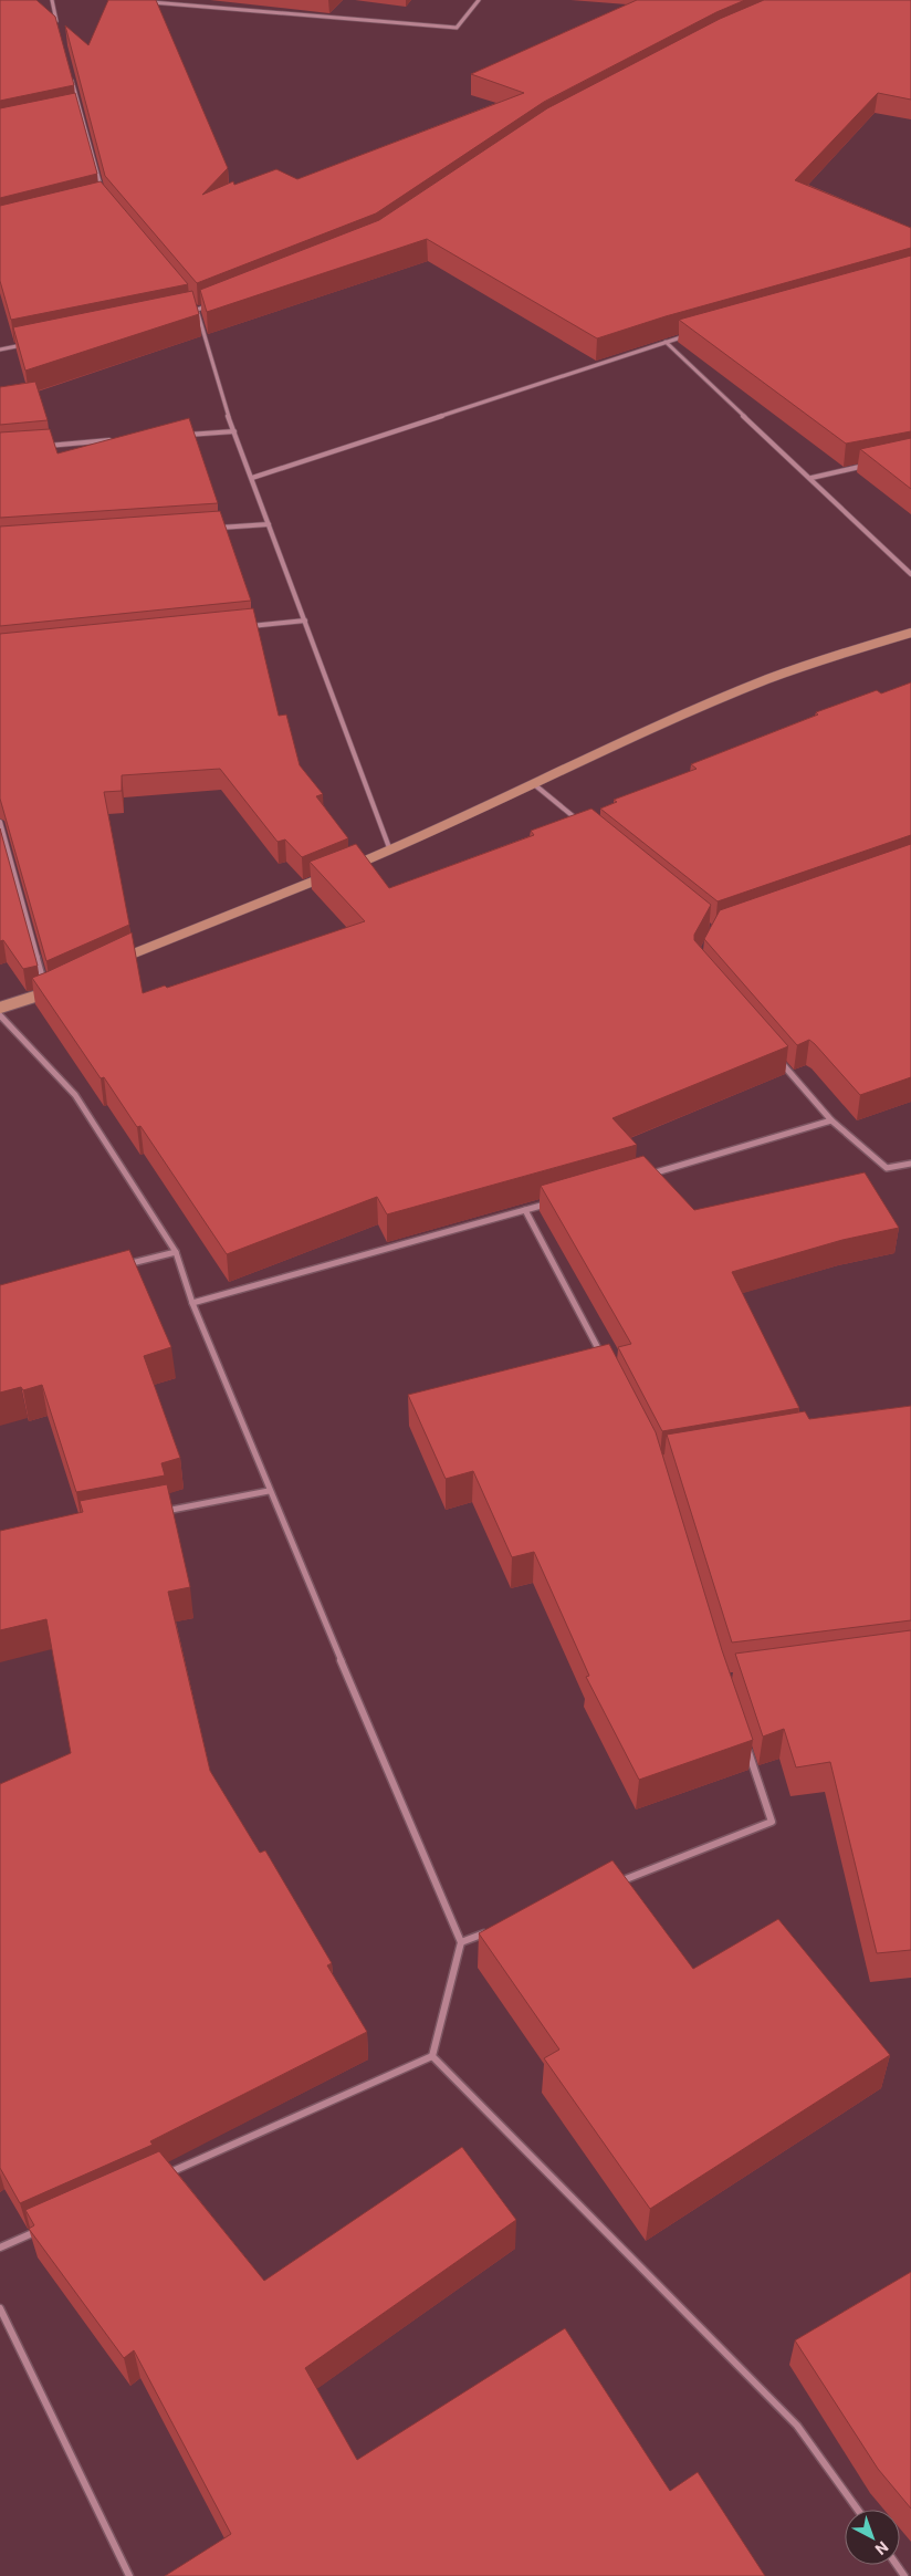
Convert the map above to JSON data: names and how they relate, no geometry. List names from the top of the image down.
{
  "north": "bottom right"
}
